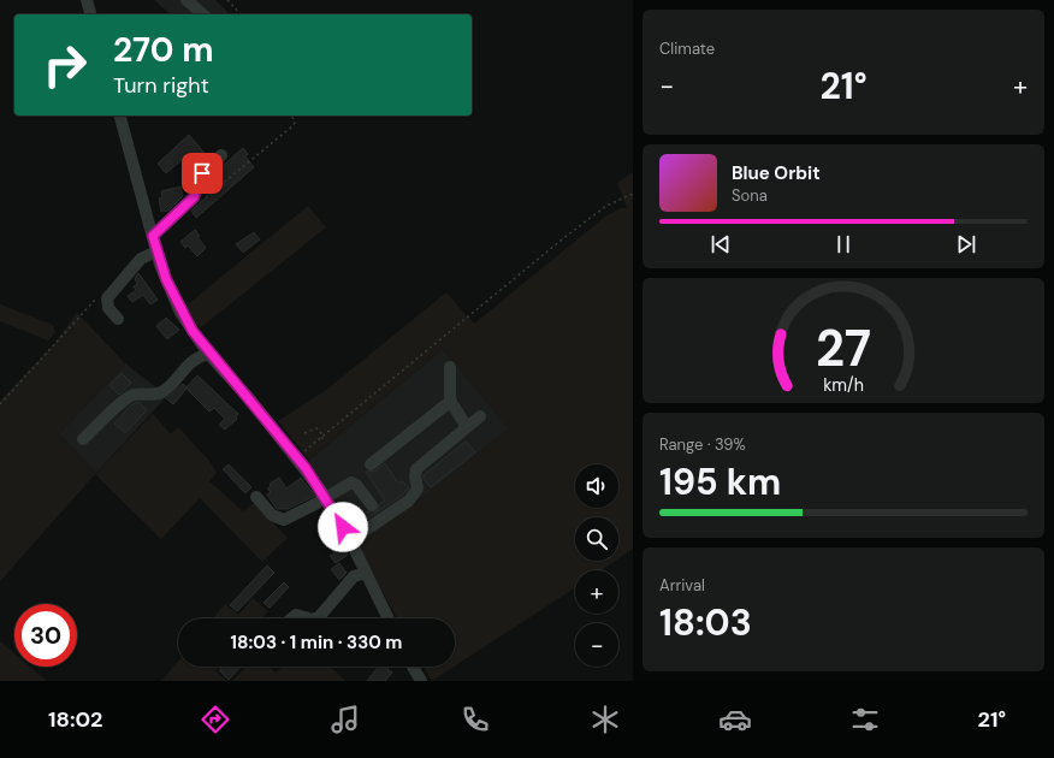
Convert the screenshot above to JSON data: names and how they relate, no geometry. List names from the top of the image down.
{
  "page": {
    "tile": [
      "Climate",
      ["Range · 39%", "195 km"],
      ["Arrival", "18:03"]
    ],
    "turn": ["270 m", "Turn right"],
    "heat": ["−", "21°", "+"],
    "song": ["Blue Orbit", "Sona"],
    "map_buttons": ["+", "−"],
    "limit": "30",
    "trip": "18:03 · 1 min · 330 m",
    "tabs": ["18:02", "21°"],
    "gauge": ["27", "km/h"]
  }
}
